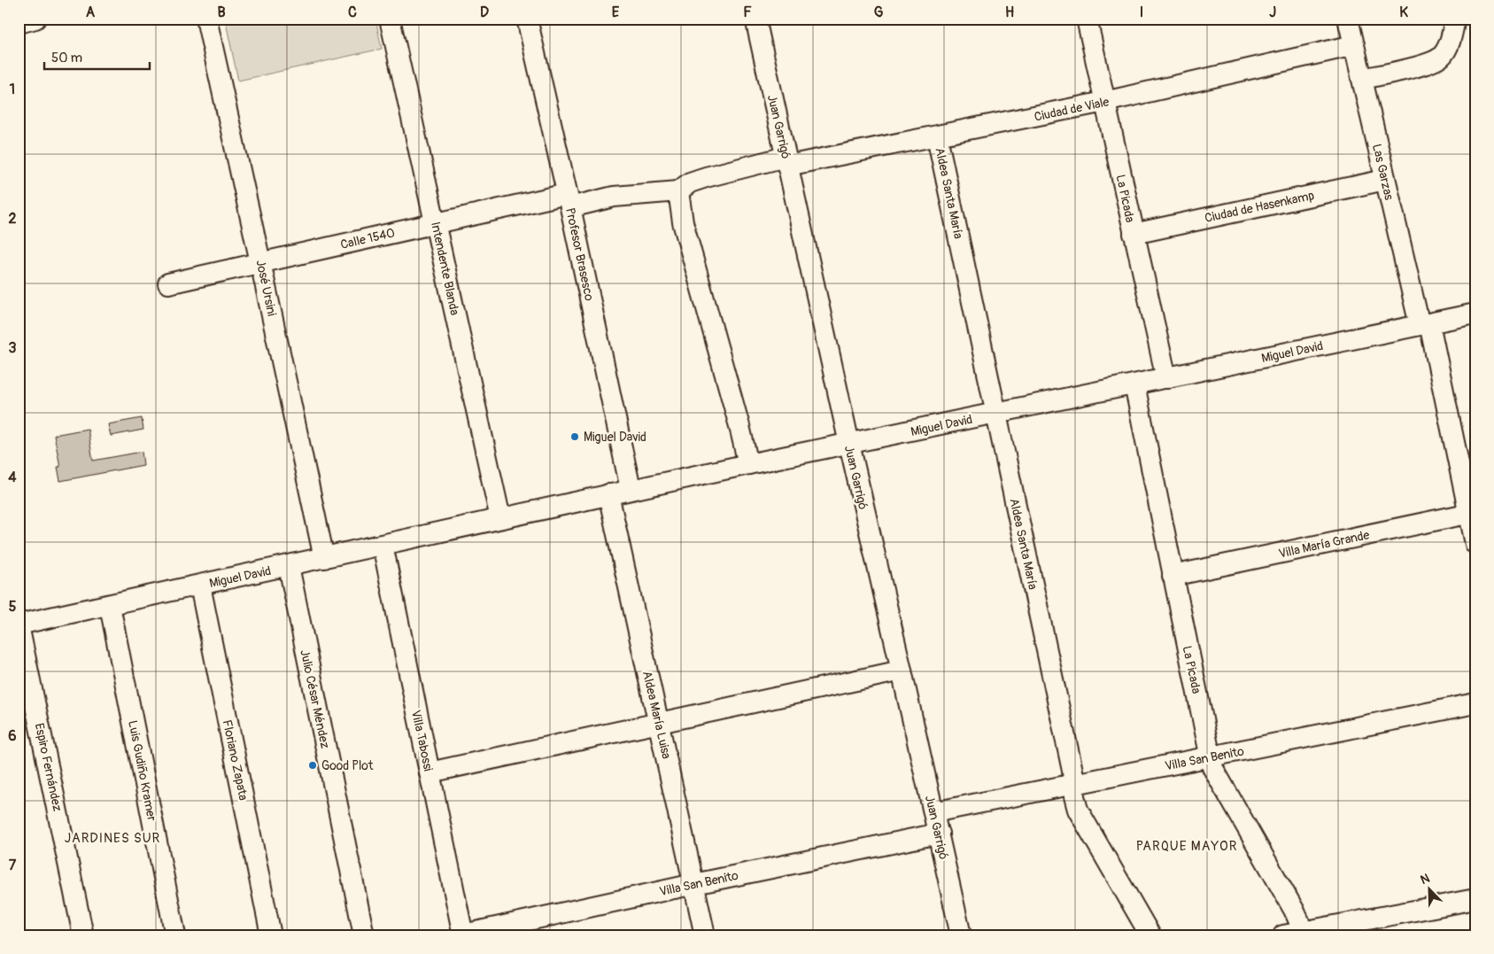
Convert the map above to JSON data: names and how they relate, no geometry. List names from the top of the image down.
{
  "streets": {
    "street": [
      "Ciudad de Viale",
      "Juan Garrigó",
      "Las Garzas",
      "Aldea Santa María",
      "La Picada",
      "Ciudad de Hasenkamp",
      "Calle 1540",
      "Profesor Brasesco",
      "Intendente Blanda",
      "José Ursini",
      "Miguel David",
      "Villa María Grande",
      "Julio César Méndez",
      "Aldea María Luisa",
      "Villa Tabossi",
      "Villa San Benito",
      "Floriano Zapata",
      "Espiro Fernández",
      "Luis Gudiño Kramer"
    ]
  },
  "crossings": [
    ["Ciudad de Viale", "Juan Garrigó"],
    ["Ciudad de Viale", "Las Garzas"],
    ["Ciudad de Viale", "Aldea Santa María"],
    ["Ciudad de Viale", "La Picada"],
    ["Ciudad de Viale", "Calle 1540"],
    ["Juan Garrigó", "Miguel David"],
    ["Juan Garrigó", "Villa San Benito"],
    ["Las Garzas", "Ciudad de Hasenkamp"],
    ["Las Garzas", "Miguel David"],
    ["Las Garzas", "Villa María Grande"],
    ["Aldea Santa María", "Miguel David"],
    ["Aldea Santa María", "Villa San Benito"],
    ["La Picada", "Ciudad de Hasenkamp"],
    ["La Picada", "Miguel David"],
    ["La Picada", "Villa María Grande"],
    ["La Picada", "Villa San Benito"],
    ["Calle 1540", "Profesor Brasesco"],
    ["Calle 1540", "Intendente Blanda"],
    ["Calle 1540", "José Ursini"],
    ["Profesor Brasesco", "Miguel David"],
    ["Intendente Blanda", "Miguel David"],
    ["José Ursini", "Miguel David"],
    ["Miguel David", "Julio César Méndez"],
    ["Miguel David", "Aldea María Luisa"],
    ["Miguel David", "Villa Tabossi"],
    ["Miguel David", "Floriano Zapata"],
    ["Miguel David", "Espiro Fernández"],
    ["Miguel David", "Luis Gudiño Kramer"],
    ["Aldea María Luisa", "Villa San Benito"],
    ["Villa Tabossi", "Villa San Benito"]
  ],
  "districts": ["JARDINES SUR", "PARQUE MAYOR"],
  "places": ["Miguel David", "Good Plot"],
  "scale_bar": "50 m",
  "north": "top left",
  "grid": {
    "columns": [
      "A",
      "B",
      "C",
      "D",
      "E",
      "F",
      "G",
      "H",
      "I",
      "J",
      "K"
    ],
    "rows": [
      "1",
      "2",
      "3",
      "4",
      "5",
      "6",
      "7"
    ]
  }
}
